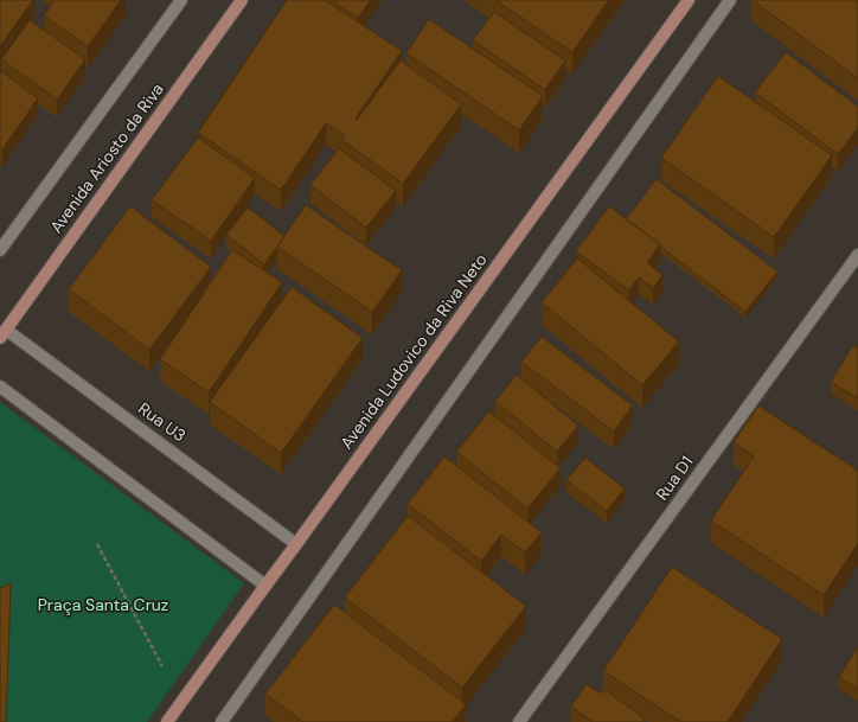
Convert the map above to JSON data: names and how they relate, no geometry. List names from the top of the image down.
{
  "streets": {
    "street": [
      "Avenida Ariosto da Riva",
      "Avenida Ludovico da Riva Neto",
      "Rua U3",
      "Rua D1"
    ]
  },
  "crossings": [
    ["Avenida Ariosto da Riva", "Rua U3"],
    ["Avenida Ludovico da Riva Neto", "Rua U3"]
  ],
  "parks": ["Praça Santa Cruz"]
}
